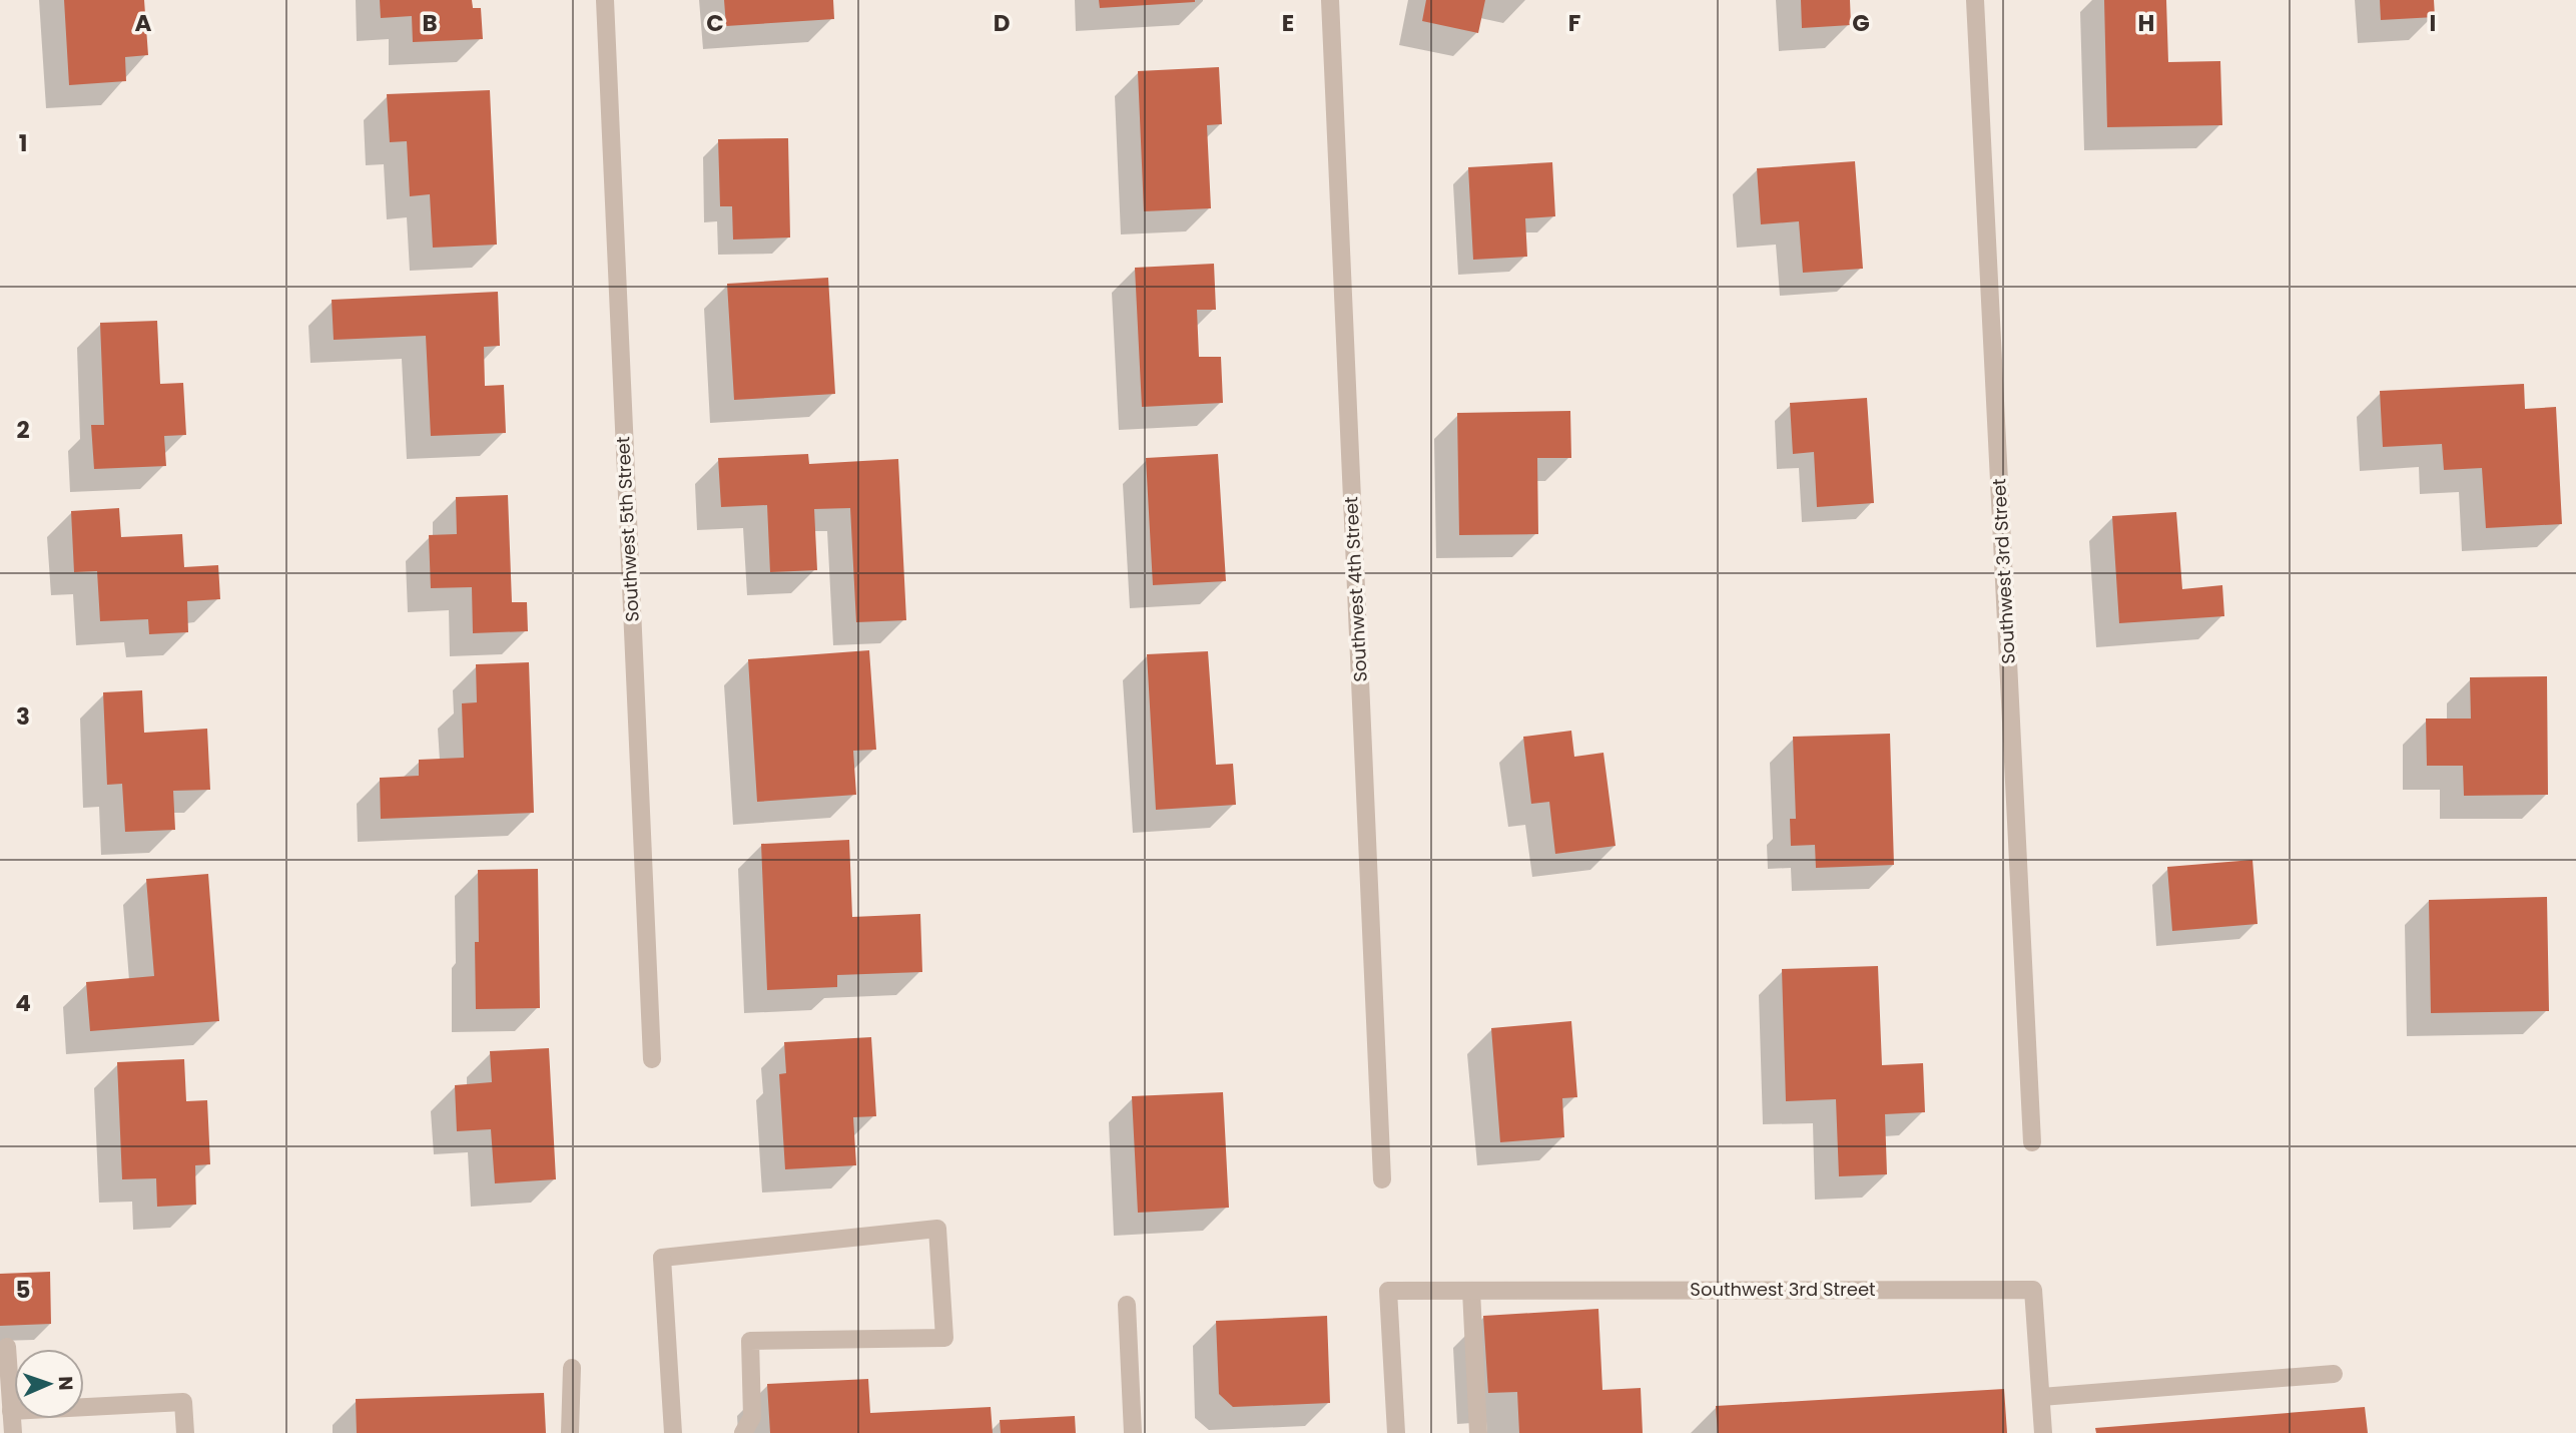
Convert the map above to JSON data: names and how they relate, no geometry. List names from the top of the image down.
{
  "streets": {
    "street": ["Southwest 5th Street", "Southwest 3rd Street", "Southwest 4th Street"]
  },
  "north": "right",
  "grid": {
    "columns": [
      "A",
      "B",
      "C",
      "D",
      "E",
      "F",
      "G",
      "H",
      "I"
    ],
    "rows": [
      "1",
      "2",
      "3",
      "4",
      "5"
    ]
  }
}
